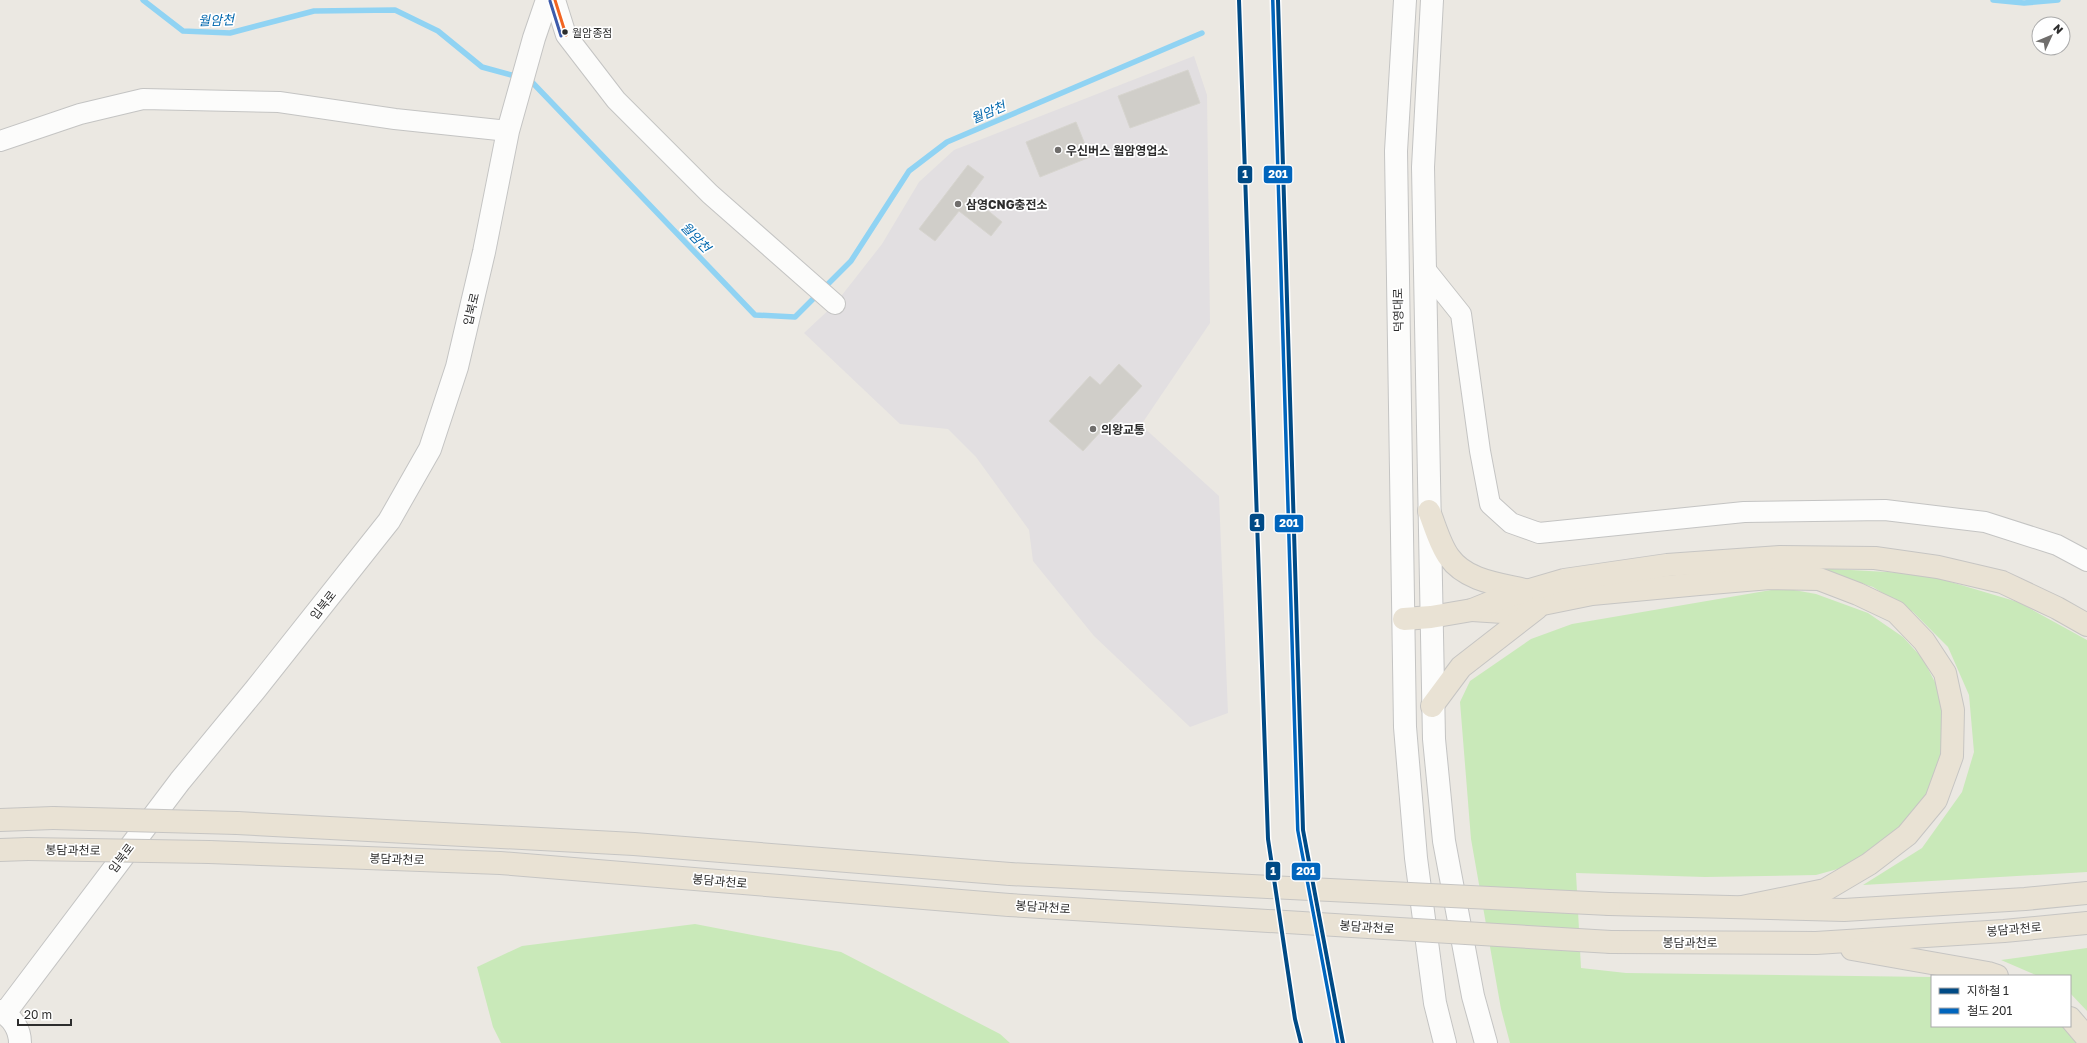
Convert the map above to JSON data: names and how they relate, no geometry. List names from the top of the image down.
{
  "streets": {
    "highway": ["봉담과천로"],
    "street": ["입북로", "덕영대로"]
  },
  "water": ["월암천"],
  "places": [
    "월암종점",
    "우신버스 월암영업소",
    "삼영CNG충전소",
    "의왕교통"
  ],
  "lines": ["metro line 1", "rail line 201"],
  "legend": ["지하철 1", "철도 201"],
  "scale_bar": "20 m",
  "north": "top right"
}
